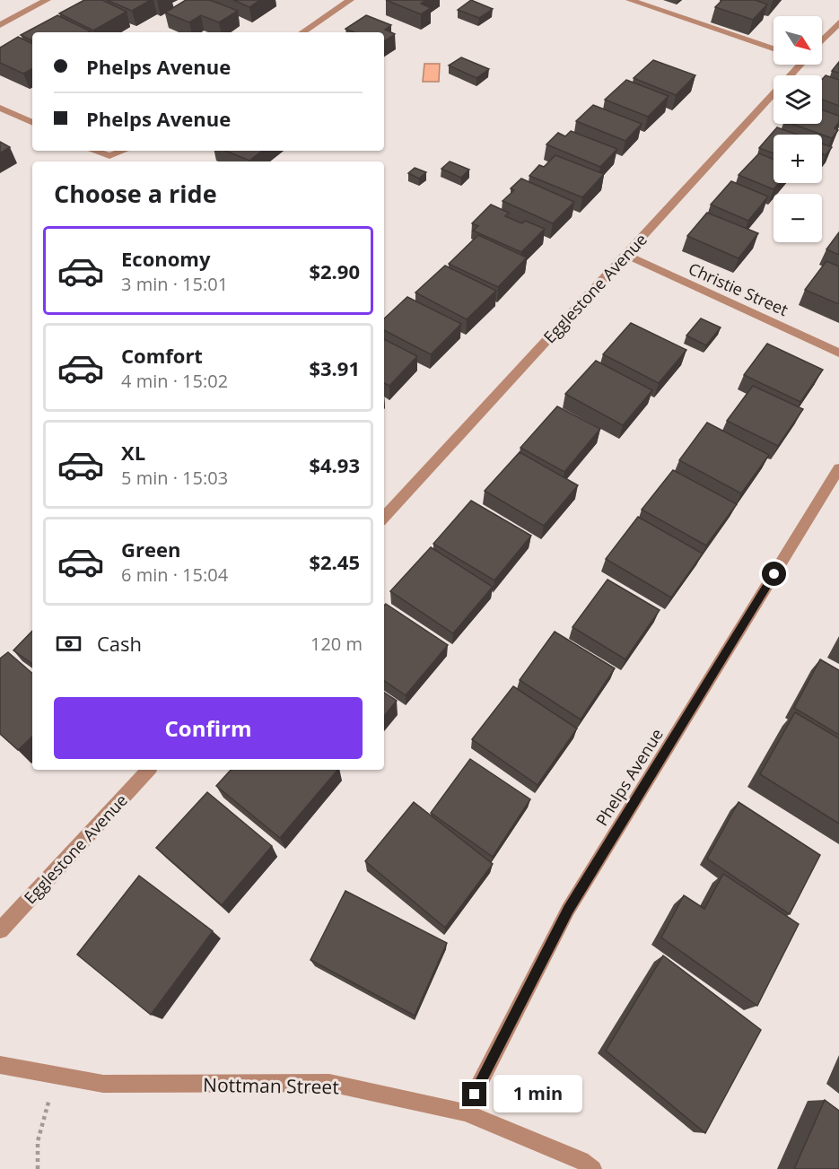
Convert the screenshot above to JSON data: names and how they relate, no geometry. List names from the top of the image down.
{
  "streets": {
    "street": [
      "Egglestone Avenue",
      "Christie Street",
      "Phelps Avenue",
      "Nottman Street"
    ]
  },
  "crossings": [
    ["Egglestone Avenue", "Christie Street"],
    ["Phelps Avenue", "Nottman Street"]
  ],
  "north": "bottom right",
  "page": {
    "map_buttons": ["+", "−"],
    "banner": ["Phelps Avenue", "Phelps Avenue"],
    "heading": "Choose a ride",
    "list": [
      {
        "name": "Economy",
        "note": "3 min · 15:01",
        "value": "$2.90"
      },
      {
        "name": "Comfort",
        "note": "4 min · 15:02",
        "value": "$3.91"
      },
      {
        "name": "XL",
        "note": "5 min · 15:03",
        "value": "$4.93"
      },
      {
        "name": "Green",
        "note": "6 min · 15:04",
        "value": "$2.45"
      }
    ],
    "pay": ["Cash", "120 m"],
    "buttons": "Confirm",
    "bubble": "1 min"
  }
}
